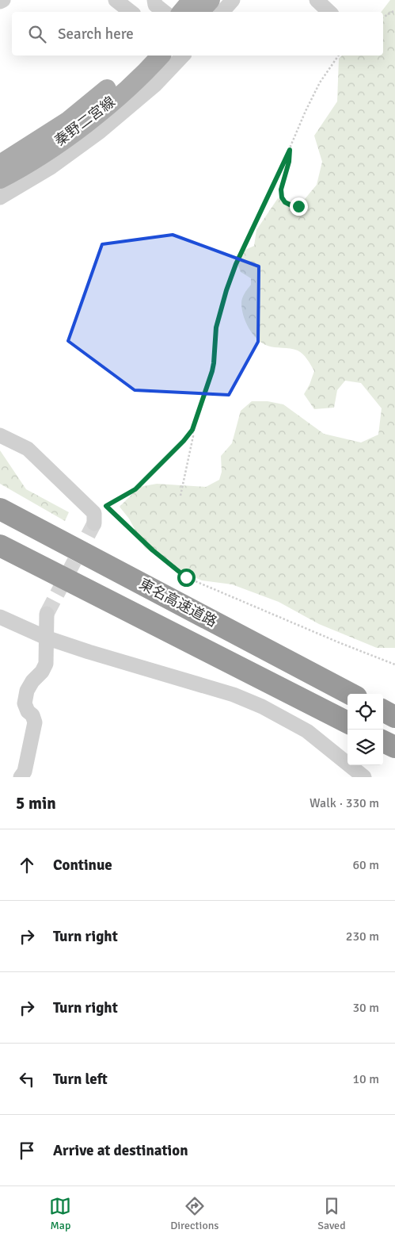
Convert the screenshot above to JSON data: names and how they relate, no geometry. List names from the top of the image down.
{
  "streets": {
    "highway": ["東名高速道路"],
    "main road": ["秦野二宮線"]
  },
  "page": {
    "search": "Search here",
    "heading": ["5 min", "Walk · 330 m"],
    "list": [
      ["Continue", "60 m"],
      ["Turn right", "230 m"],
      ["Turn right", "30 m"],
      ["Turn left", "10 m"],
      "Arrive at destination"
    ],
    "nav": ["Map", "Directions", "Saved"]
  }
}
